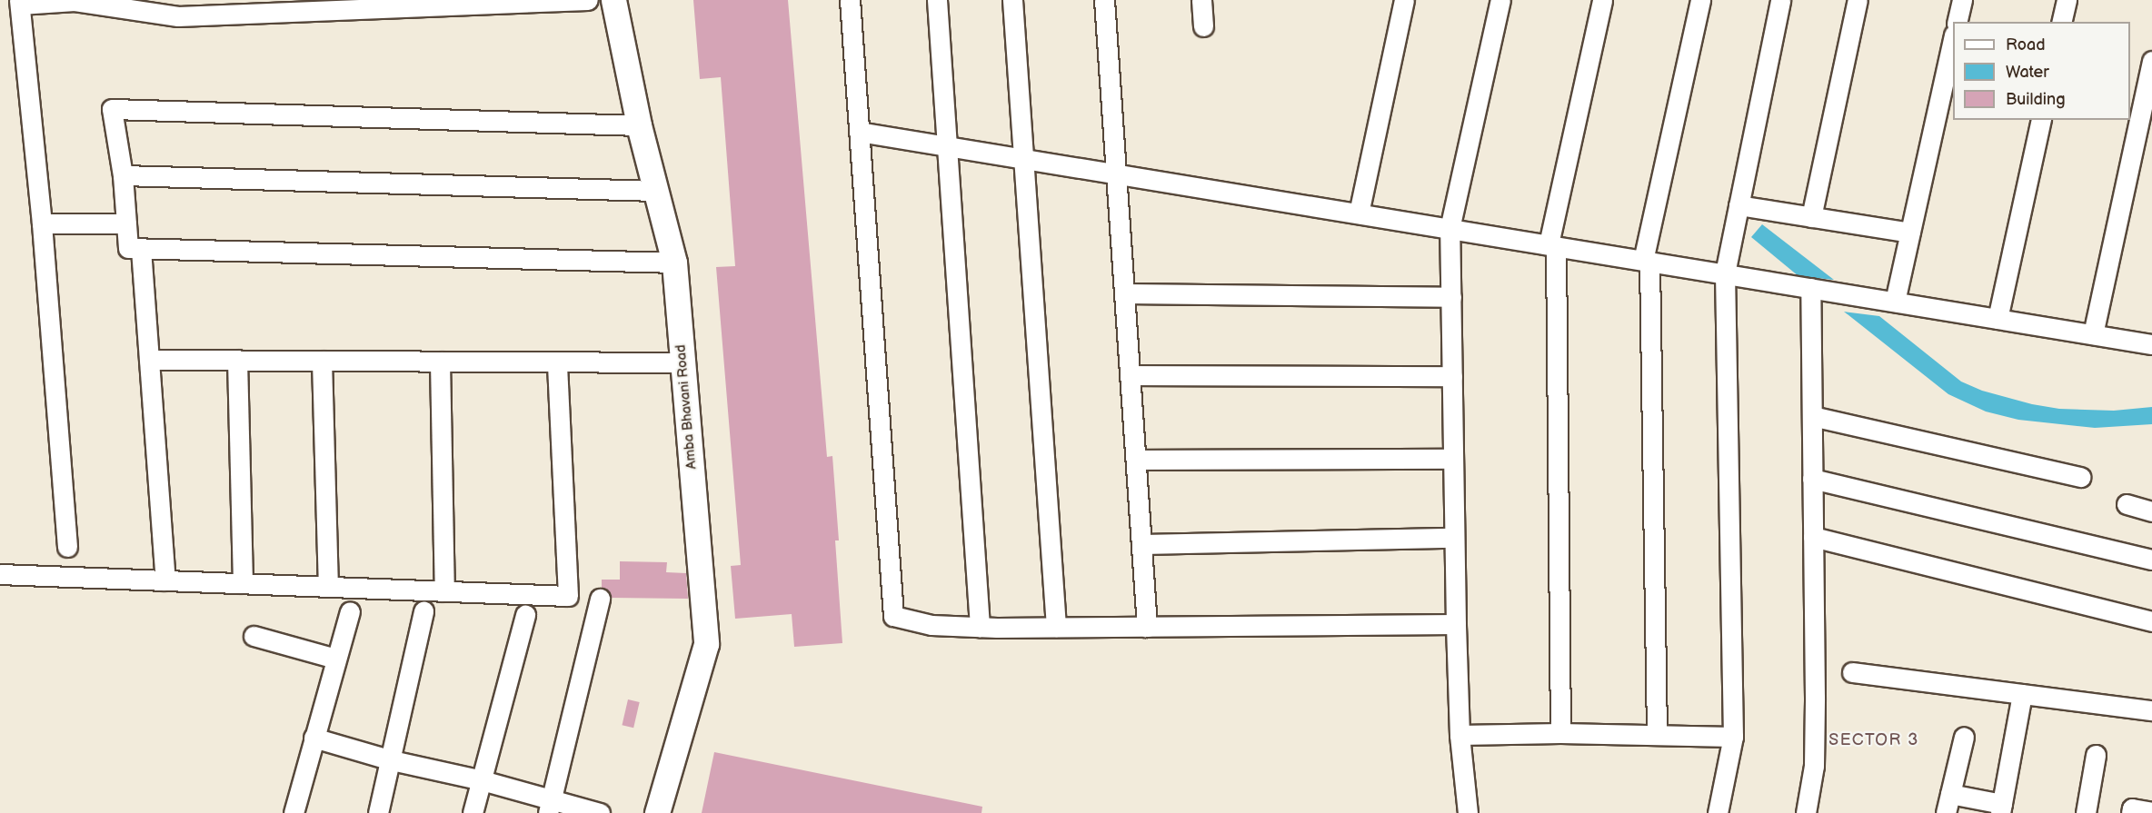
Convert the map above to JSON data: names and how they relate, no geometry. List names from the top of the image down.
{
  "streets": {
    "street": ["Amba Bhavani Road"]
  },
  "districts": ["SECTOR 3"],
  "legend": ["Road", "Water", "Building"]
}
